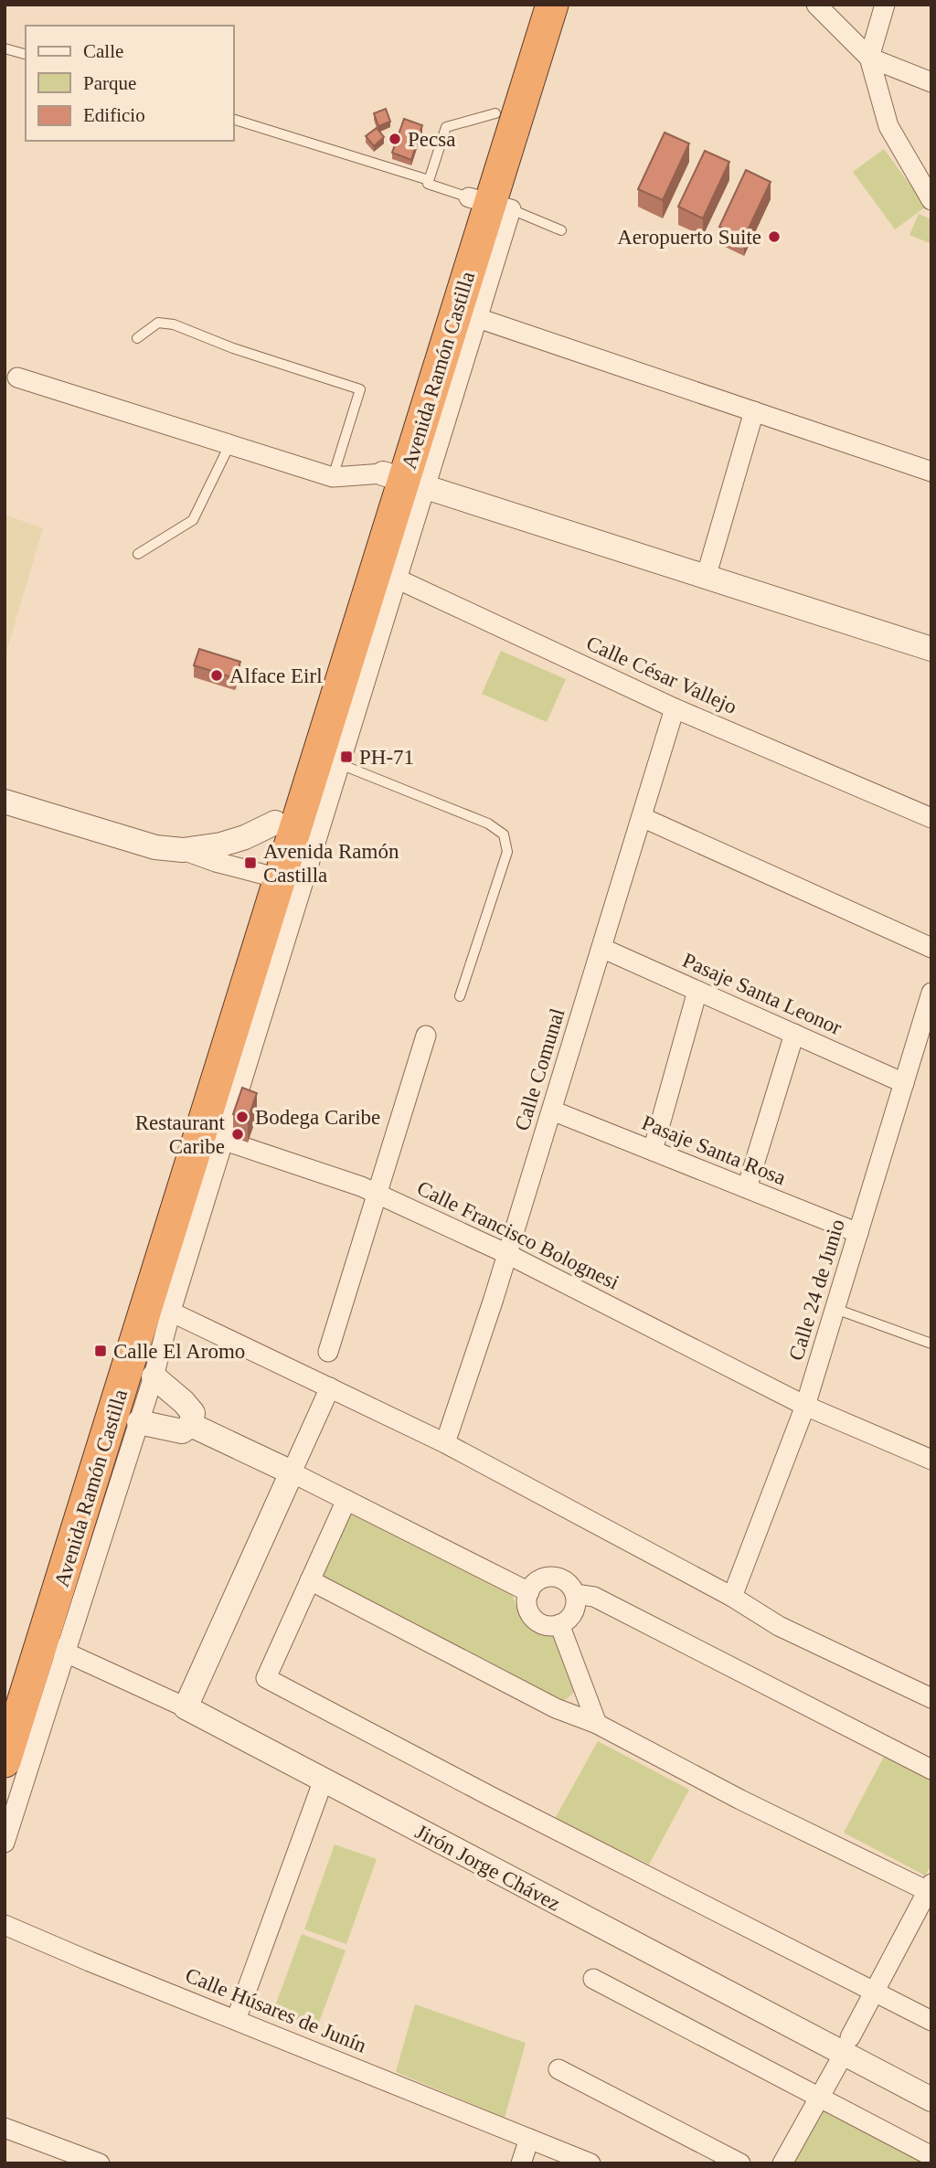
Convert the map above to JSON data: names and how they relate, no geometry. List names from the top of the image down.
{
  "streets": {
    "highway": ["Avenida Ramón Castilla"],
    "street": [
      "Calle César Vallejo",
      "Pasaje Santa Leonor",
      "Calle Comunal",
      "Pasaje Santa Rosa",
      "Calle Francisco Bolognesi",
      "Calle 24 de Junio",
      "Jirón Jorge Chávez",
      "Calle Húsares de Junín"
    ]
  },
  "crossings": [
    ["Avenida Ramón Castilla", "Calle César Vallejo"],
    ["Avenida Ramón Castilla", "Calle Francisco Bolognesi"],
    ["Avenida Ramón Castilla", "Jirón Jorge Chávez"],
    ["Calle César Vallejo", "Calle Comunal"],
    ["Pasaje Santa Leonor", "Calle Comunal"],
    ["Pasaje Santa Leonor", "Calle 24 de Junio"],
    ["Calle Comunal", "Pasaje Santa Rosa"],
    ["Calle Comunal", "Calle Francisco Bolognesi"],
    ["Pasaje Santa Rosa", "Calle 24 de Junio"],
    ["Calle Francisco Bolognesi", "Calle 24 de Junio"]
  ],
  "places": {
    "other": [
      "Pecsa",
      "Aeropuerto Suite",
      "Alface Eirl",
      "Bodega Caribe",
      "Restaurant Caribe"
    ],
    "transit": ["PH-71", "Avenida Ramón Castilla", "Calle El Aromo"]
  },
  "legend": ["Calle", "Parque", "Edificio"]
}
